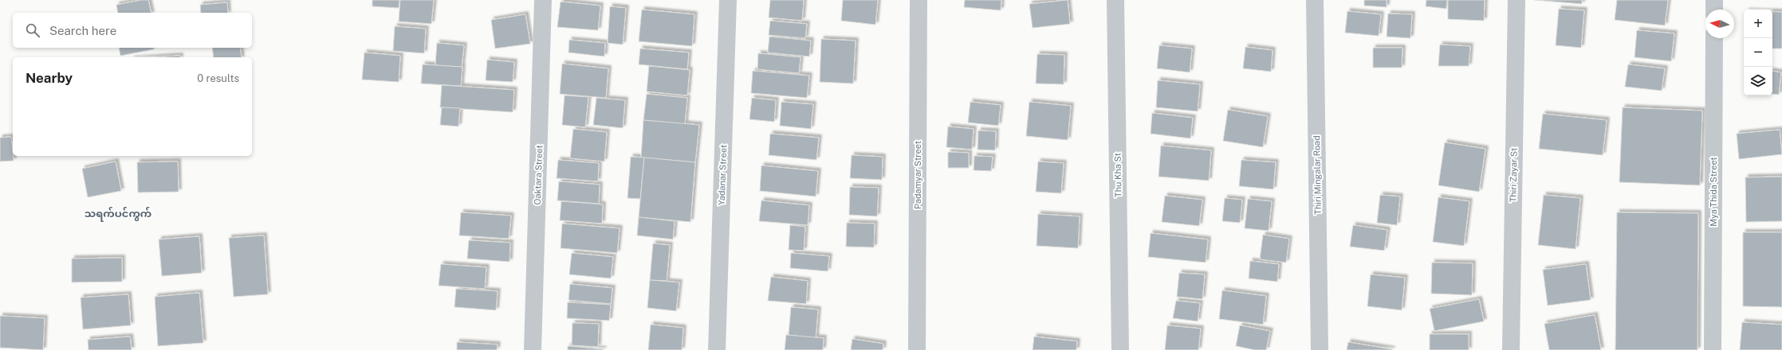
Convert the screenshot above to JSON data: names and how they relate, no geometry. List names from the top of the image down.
{
  "streets": {
    "street": [
      "Oaktara Street",
      "Yadanar Street",
      "Padamyar Street",
      "Thu Kha St",
      "Thiri Mingalar Road",
      "Thiri Zayar St",
      "Mya Thida Street"
    ]
  },
  "districts": ["သရက်ပင်ကွက်"],
  "north": "left",
  "page": {
    "map_buttons": ["+", "−"],
    "search": "Search here",
    "heading": ["Nearby", "0 results"]
  }
}
